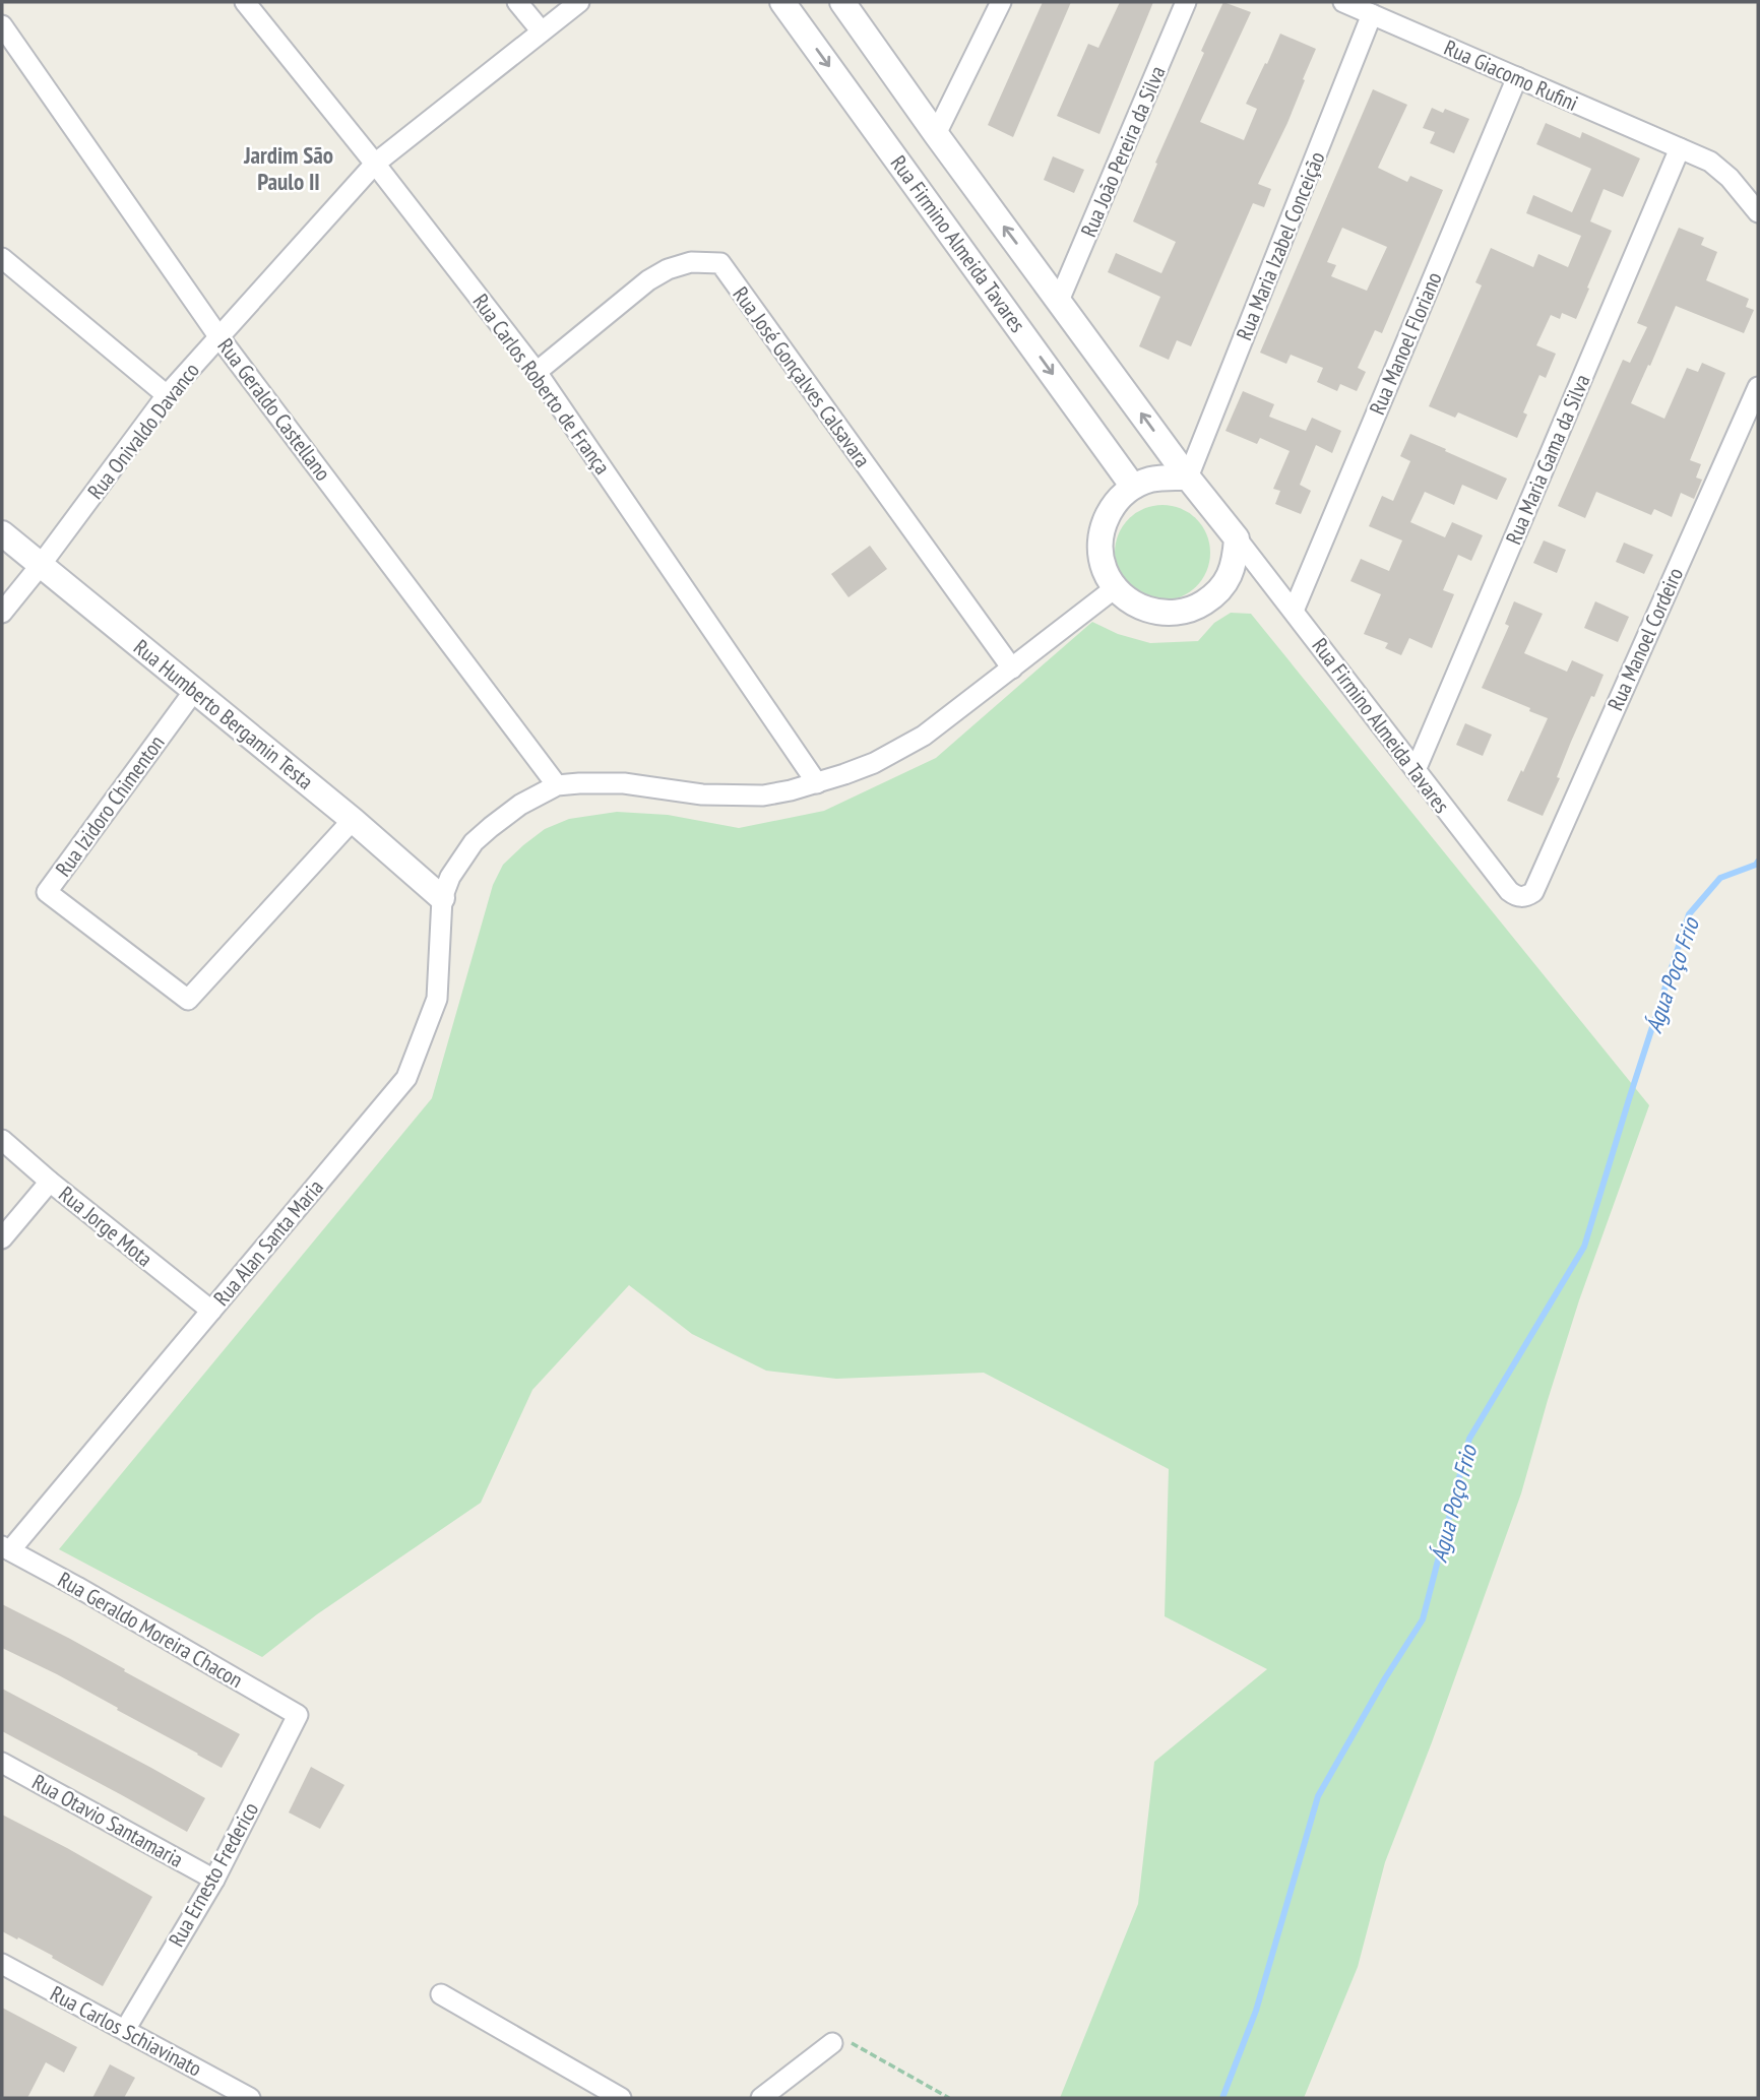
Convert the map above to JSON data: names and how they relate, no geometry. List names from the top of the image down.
{
  "streets": {
    "street": [
      "Rua Giacomo Rufini",
      "Rua João Pereira da Silva",
      "Rua Firmino Almeida Tavares",
      "Rua Maria Izabel Conceição",
      "Rua Manoel Floriano",
      "Rua José Gonçalves Calsavara",
      "Rua Carlos Roberto de França",
      "Rua Geraldo Castellano",
      "Rua Onivaldo Davanco",
      "Rua Maria Gama da Silva",
      "Rua Manoel Cordeiro",
      "Rua Humberto Bergamin Testa",
      "Rua Izidoro Chimenton",
      "Rua Jorge Mota",
      "Rua Alan Santa Maria",
      "Rua Geraldo Moreira Chacon",
      "Rua Otavio Santamaria",
      "Rua Ernesto Frederico",
      "Rua Carlos Schiavinato"
    ]
  },
  "crossings": [
    ["Rua Giacomo Rufini", "Rua Maria Izabel Conceição"],
    ["Rua Giacomo Rufini", "Rua Manoel Floriano"],
    ["Rua Giacomo Rufini", "Rua Maria Gama da Silva"],
    ["Rua João Pereira da Silva", "Rua Firmino Almeida Tavares"],
    ["Rua Firmino Almeida Tavares", "Rua Maria Izabel Conceição"],
    ["Rua Firmino Almeida Tavares", "Rua Manoel Floriano"],
    ["Rua Firmino Almeida Tavares", "Rua Maria Gama da Silva"],
    ["Rua Firmino Almeida Tavares", "Rua Manoel Cordeiro"],
    ["Rua José Gonçalves Calsavara", "Rua Carlos Roberto de França"],
    ["Rua Carlos Roberto de França", "Rua Onivaldo Davanco"],
    ["Rua Geraldo Castellano", "Rua Onivaldo Davanco"],
    ["Rua Onivaldo Davanco", "Rua Humberto Bergamin Testa"],
    ["Rua Humberto Bergamin Testa", "Rua Izidoro Chimenton"],
    ["Rua Humberto Bergamin Testa", "Rua Alan Santa Maria"],
    ["Rua Jorge Mota", "Rua Alan Santa Maria"],
    ["Rua Alan Santa Maria", "Rua Geraldo Moreira Chacon"],
    ["Rua Geraldo Moreira Chacon", "Rua Ernesto Frederico"],
    ["Rua Otavio Santamaria", "Rua Ernesto Frederico"],
    ["Rua Ernesto Frederico", "Rua Carlos Schiavinato"]
  ],
  "districts": ["Jardim São Paulo II"],
  "water": ["Água Poço Frio"]
}
